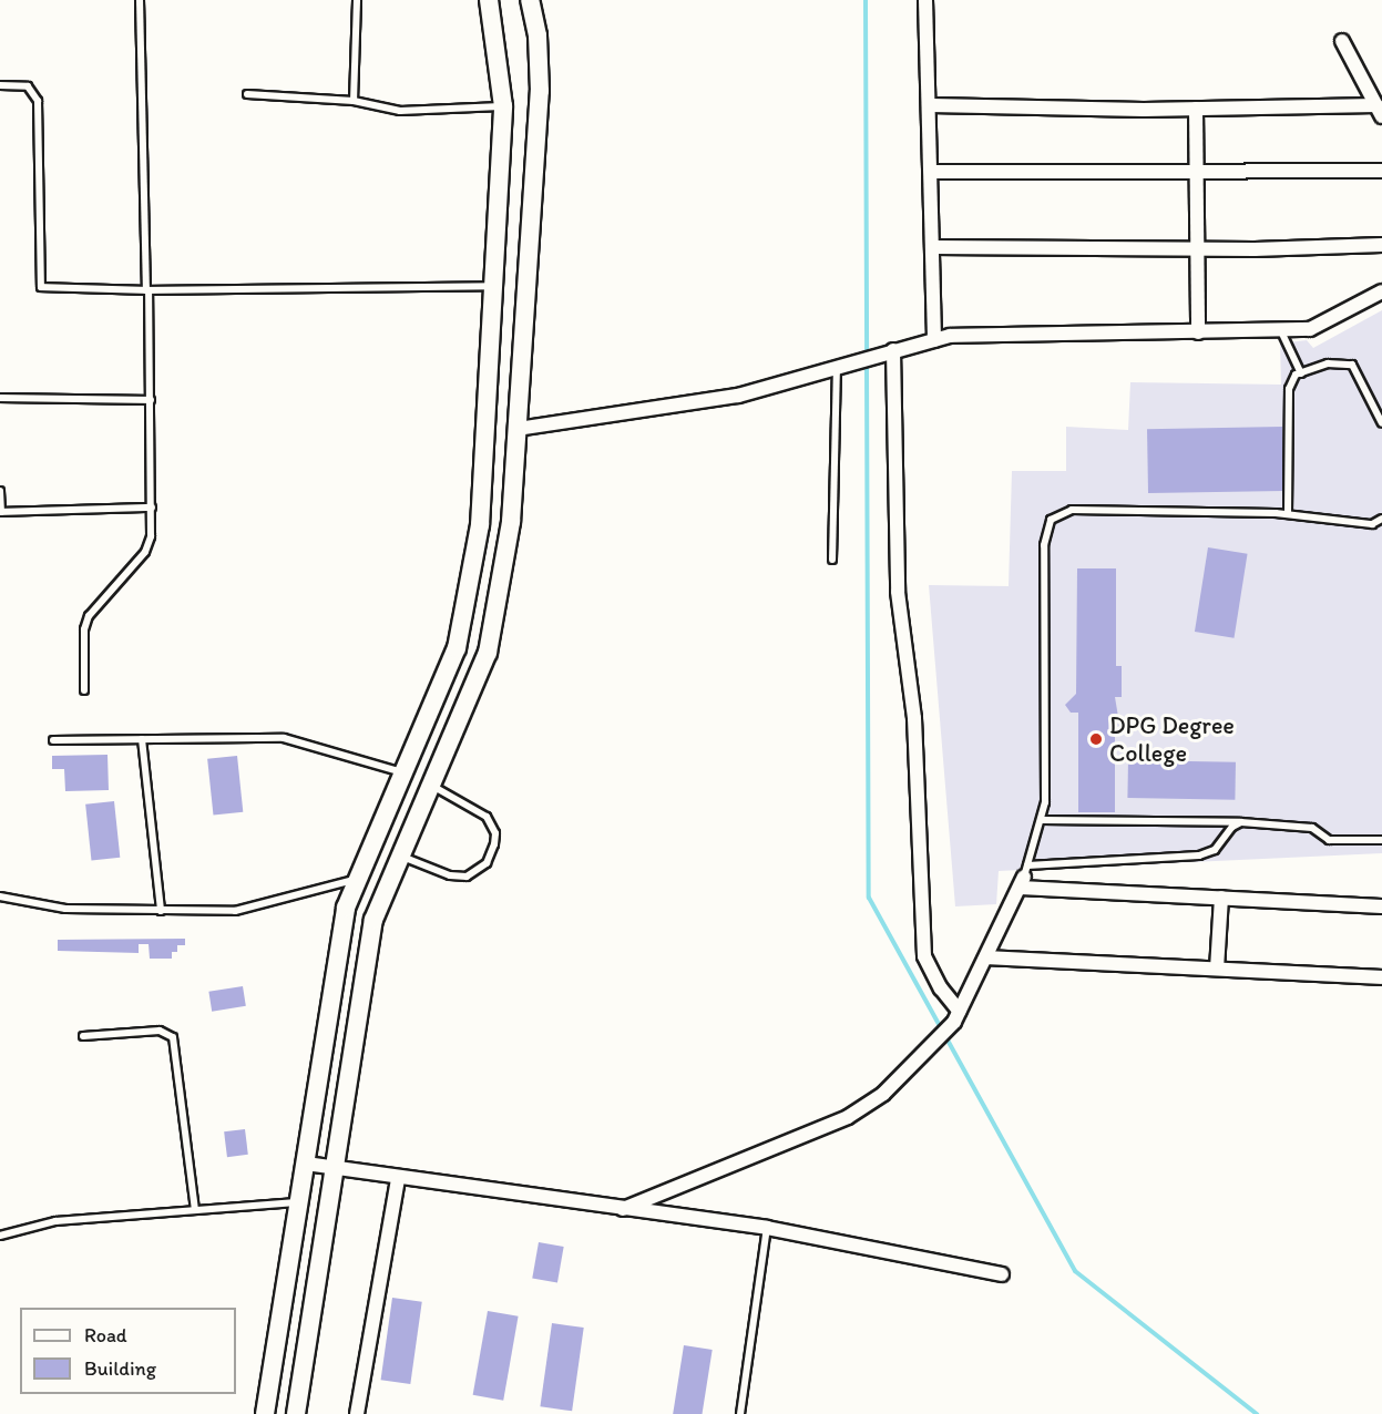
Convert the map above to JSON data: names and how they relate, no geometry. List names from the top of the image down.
{
  "places": ["DPG Degree College"],
  "legend": ["Road", "Building"]
}
